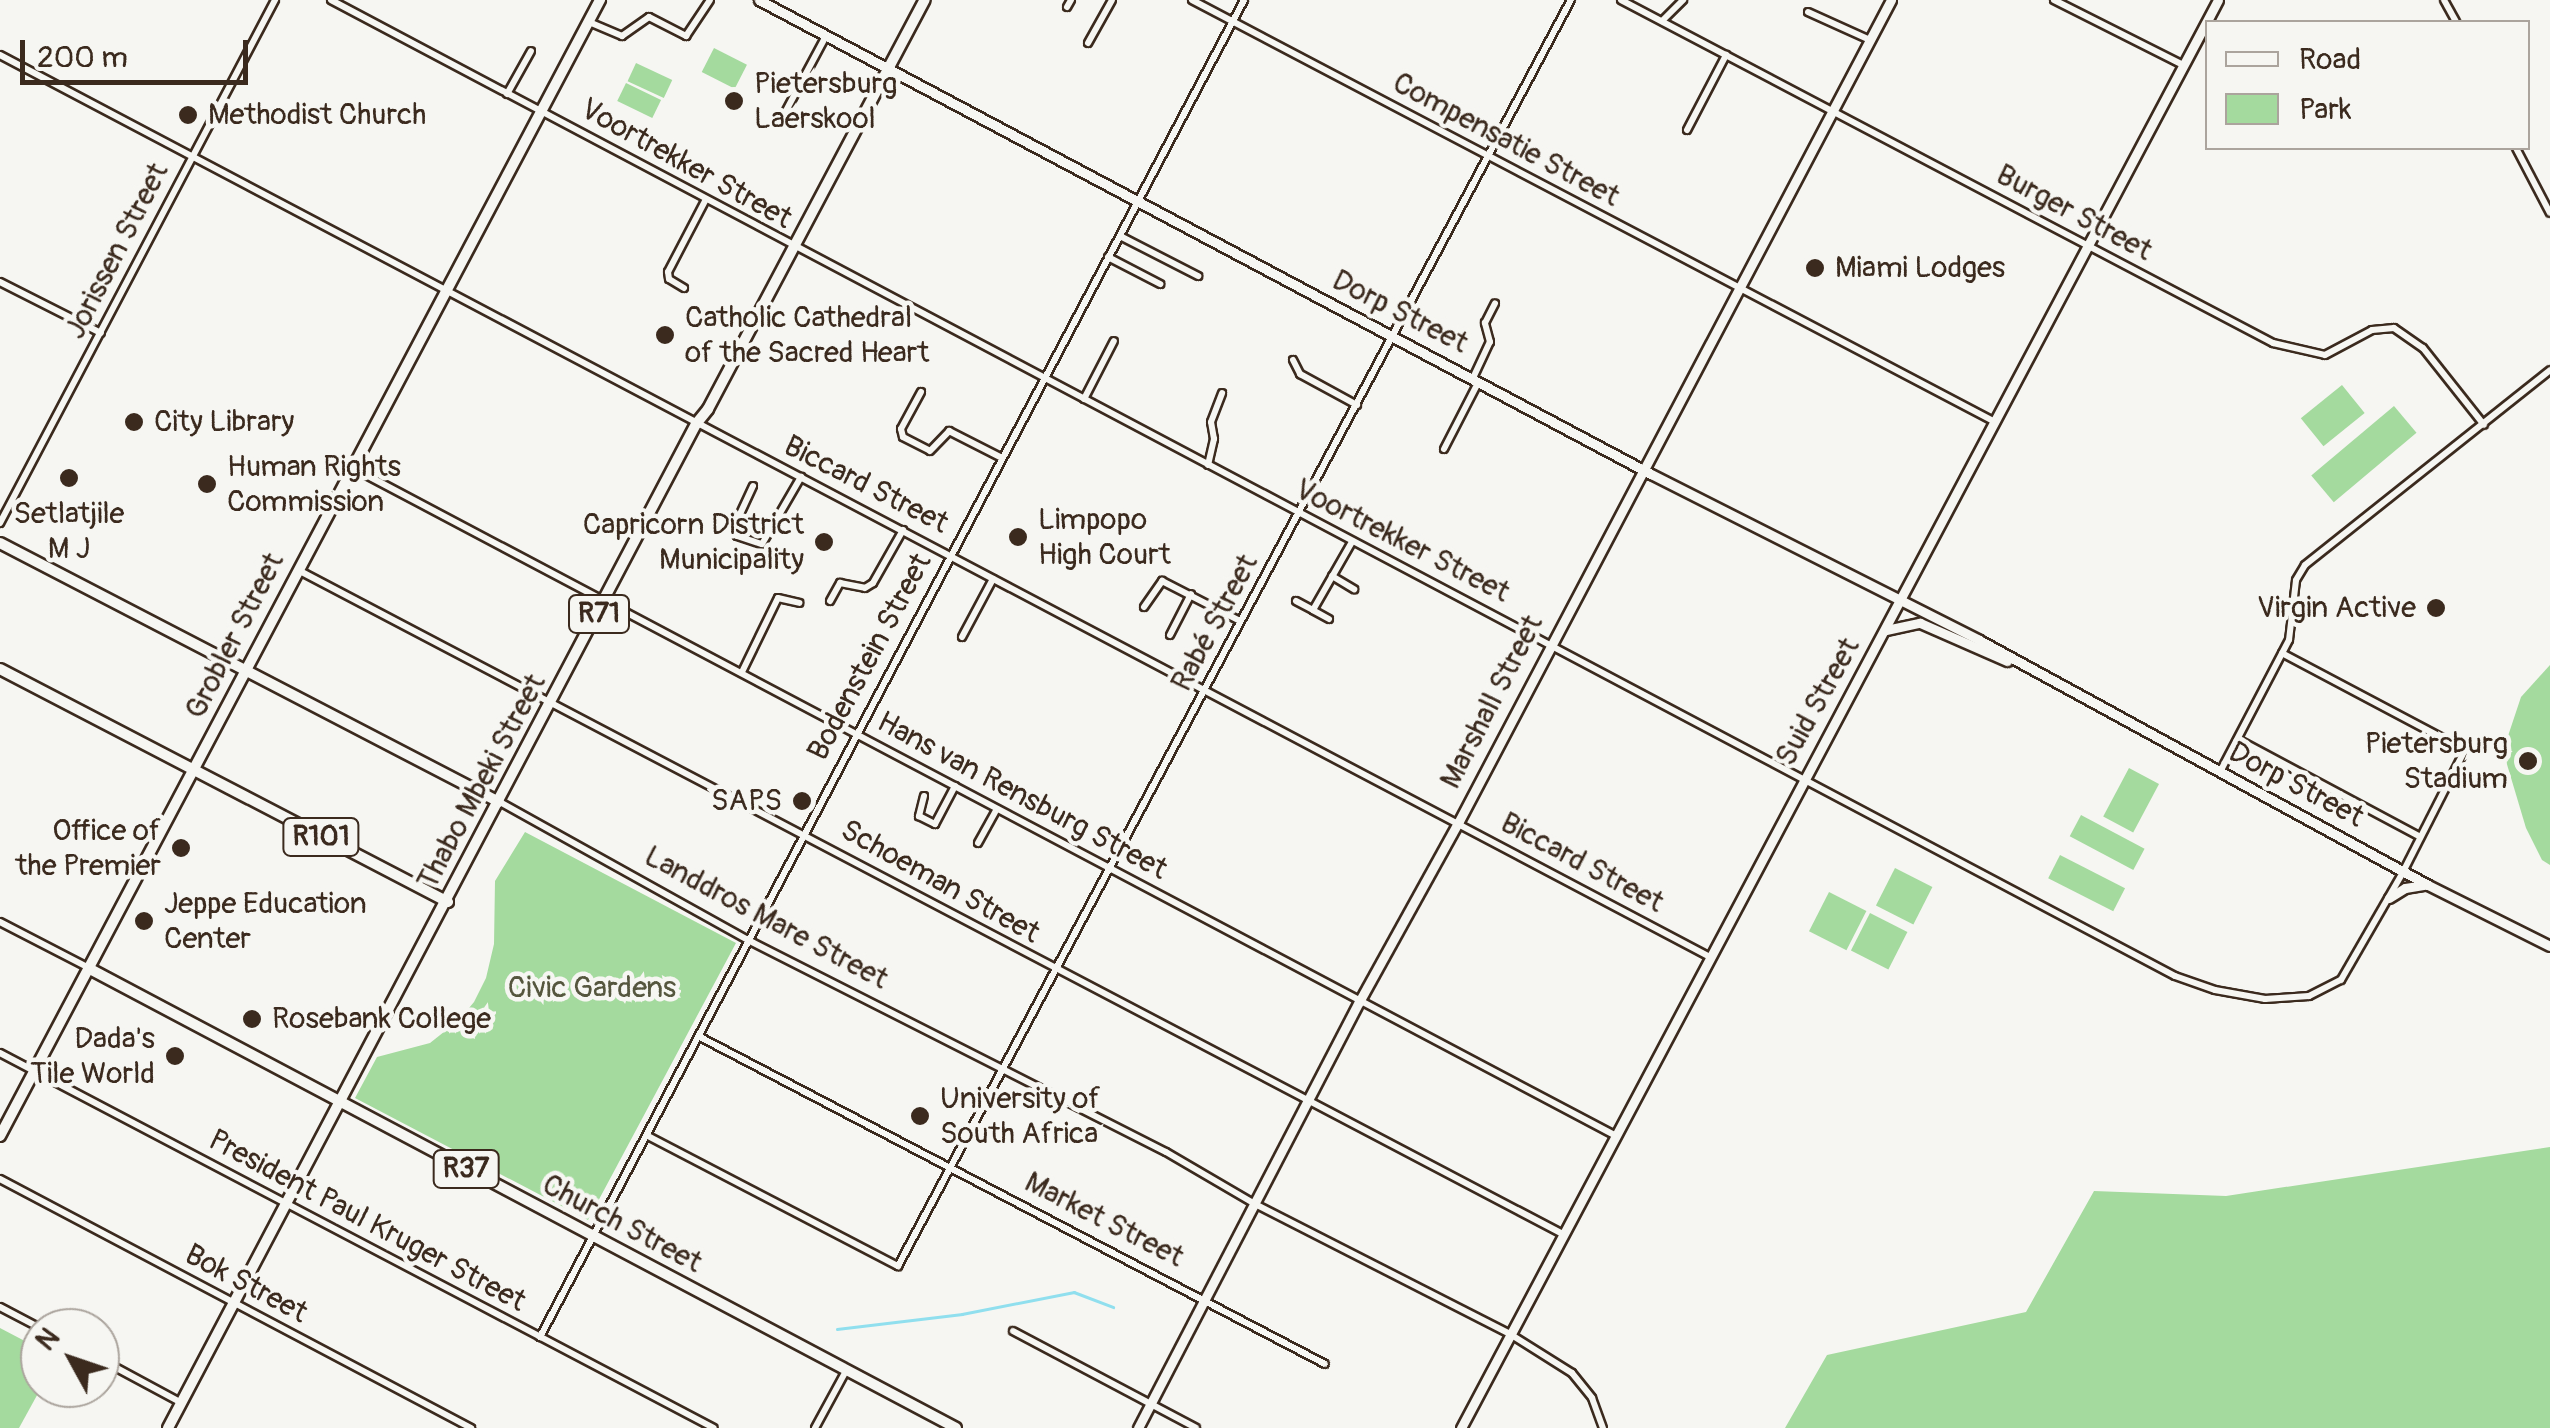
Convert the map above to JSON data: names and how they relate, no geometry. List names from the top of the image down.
{
  "streets": {
    "main road": [
      "R71",
      "Grobler Street",
      "Thabo Mbeki Street",
      "R101",
      "Landdros Mare Street",
      "R37",
      "Church Street"
    ],
    "street": [
      "Compensatie Street",
      "Voortrekker Street",
      "Burger Street",
      "Jorissen Street",
      "Dorp Street",
      "Biccard Street",
      "Rabé Street",
      "Bodenstein Street",
      "Marshall Street",
      "Suid Street",
      "Hans van Rensburg Street",
      "Schoeman Street",
      "Market Street",
      "President Paul Kruger Street",
      "Bok Street"
    ]
  },
  "crossings": [
    ["Compensatie Street", "Rabé Street"],
    ["Compensatie Street", "Bodenstein Street"],
    ["Compensatie Street", "Marshall Street"],
    ["Compensatie Street", "Suid Street"],
    ["Voortrekker Street", "Dorp Street"],
    ["Voortrekker Street", "Rabé Street"],
    ["Voortrekker Street", "Grobler Street"],
    ["Voortrekker Street", "Bodenstein Street"],
    ["Voortrekker Street", "Marshall Street"],
    ["Voortrekker Street", "Suid Street"],
    ["Voortrekker Street", "Thabo Mbeki Street"],
    ["Burger Street", "Marshall Street"],
    ["Burger Street", "Suid Street"],
    ["Jorissen Street", "Biccard Street"],
    ["Dorp Street", "Rabé Street"],
    ["Dorp Street", "Bodenstein Street"],
    ["Dorp Street", "Marshall Street"],
    ["Dorp Street", "Suid Street"],
    ["Dorp Street", "Thabo Mbeki Street"],
    ["Biccard Street", "Rabé Street"],
    ["Biccard Street", "Grobler Street"],
    ["Biccard Street", "Bodenstein Street"],
    ["Biccard Street", "Marshall Street"],
    ["Biccard Street", "Suid Street"],
    ["Biccard Street", "Thabo Mbeki Street"],
    ["Rabé Street", "Bodenstein Street"],
    ["Rabé Street", "Hans van Rensburg Street"],
    ["Rabé Street", "Schoeman Street"],
    ["Rabé Street", "Landdros Mare Street"],
    ["Rabé Street", "Market Street"],
    ["Grobler Street", "Hans van Rensburg Street"],
    ["Grobler Street", "R101"],
    ["Grobler Street", "Schoeman Street"],
    ["Grobler Street", "Landdros Mare Street"],
    ["Grobler Street", "President Paul Kruger Street"],
    ["Grobler Street", "Church Street"],
    ["Bodenstein Street", "Hans van Rensburg Street"],
    ["Bodenstein Street", "Schoeman Street"],
    ["Bodenstein Street", "Landdros Mare Street"],
    ["Bodenstein Street", "Market Street"],
    ["Bodenstein Street", "President Paul Kruger Street"],
    ["Bodenstein Street", "Church Street"],
    ["Marshall Street", "Hans van Rensburg Street"],
    ["Marshall Street", "Schoeman Street"],
    ["Marshall Street", "Landdros Mare Street"],
    ["Marshall Street", "Market Street"],
    ["Suid Street", "Hans van Rensburg Street"],
    ["Suid Street", "Schoeman Street"],
    ["Suid Street", "Landdros Mare Street"],
    ["Thabo Mbeki Street", "Hans van Rensburg Street"],
    ["Thabo Mbeki Street", "R101"],
    ["Thabo Mbeki Street", "Schoeman Street"],
    ["Thabo Mbeki Street", "Landdros Mare Street"],
    ["Thabo Mbeki Street", "President Paul Kruger Street"],
    ["Thabo Mbeki Street", "Church Street"],
    ["Thabo Mbeki Street", "Bok Street"]
  ],
  "parks": ["Civic Gardens"],
  "places": [
    "Pietersburg Laerskool",
    "Methodist Church",
    "Miami Lodges",
    "Catholic Cathedral of the Sacred Heart",
    "City Library",
    "Setlatjile M J",
    "Human Rights Commission",
    "Limpopo High Court",
    "Capricorn District Municipality",
    "Virgin Active",
    "Pietersburg Stadium",
    "SAPS",
    "Office of the Premier",
    "Jeppe Education Center",
    "Rosebank College",
    "Dada's Tile World",
    "University of South Africa"
  ],
  "legend": ["Road", "Park"],
  "scale_bar": "200 m",
  "north": "top left"
}
